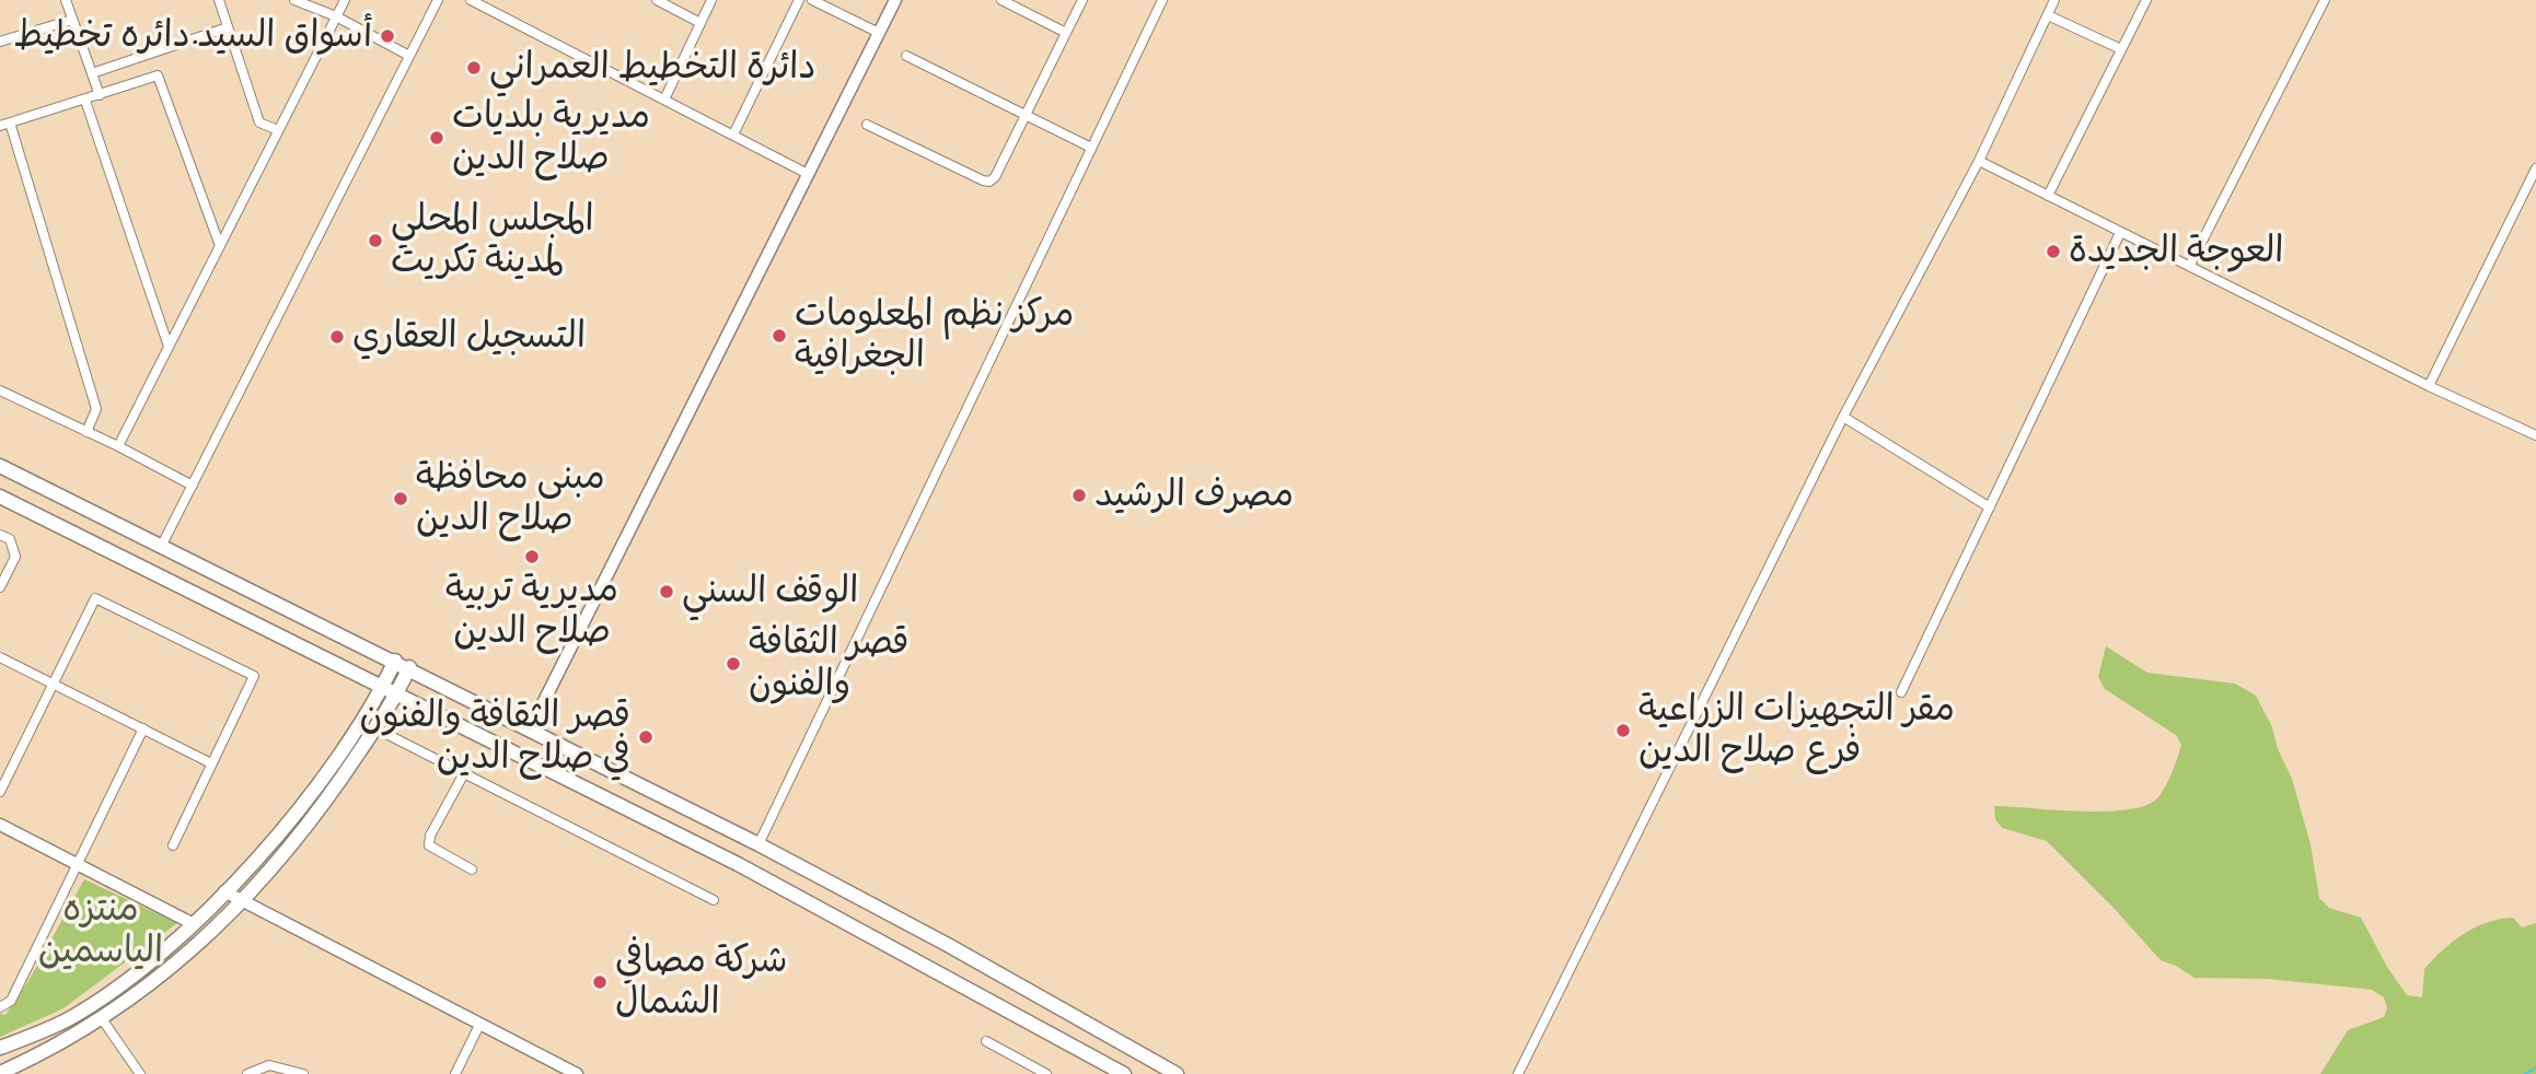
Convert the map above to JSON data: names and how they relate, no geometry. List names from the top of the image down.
{
  "parks": ["منتزه الياسمين"],
  "places": [
    "أسواق السيد.دائره تخطيط",
    "دائرة التخطيط العمراني",
    "مديرية بلديات صلاح الدين",
    "المجلس المحلي لمدينة تكريت",
    "العوجة الجديدة",
    "مركز نظم المعلومات الجغرافية",
    "التسجيل العقاري",
    "مصرف الرشيد",
    "مبنى محافظة صلاح الدين",
    "مديرية تربية صلاح الدين",
    "الوقف السني",
    "قصر الثقافة والفنون",
    "مقر التجهيزات الزراعية فرع صلاح الدين",
    "قصر الثقافة والفنون في صلاح الدين",
    "شركة مصافي الشمال"
  ]
}
